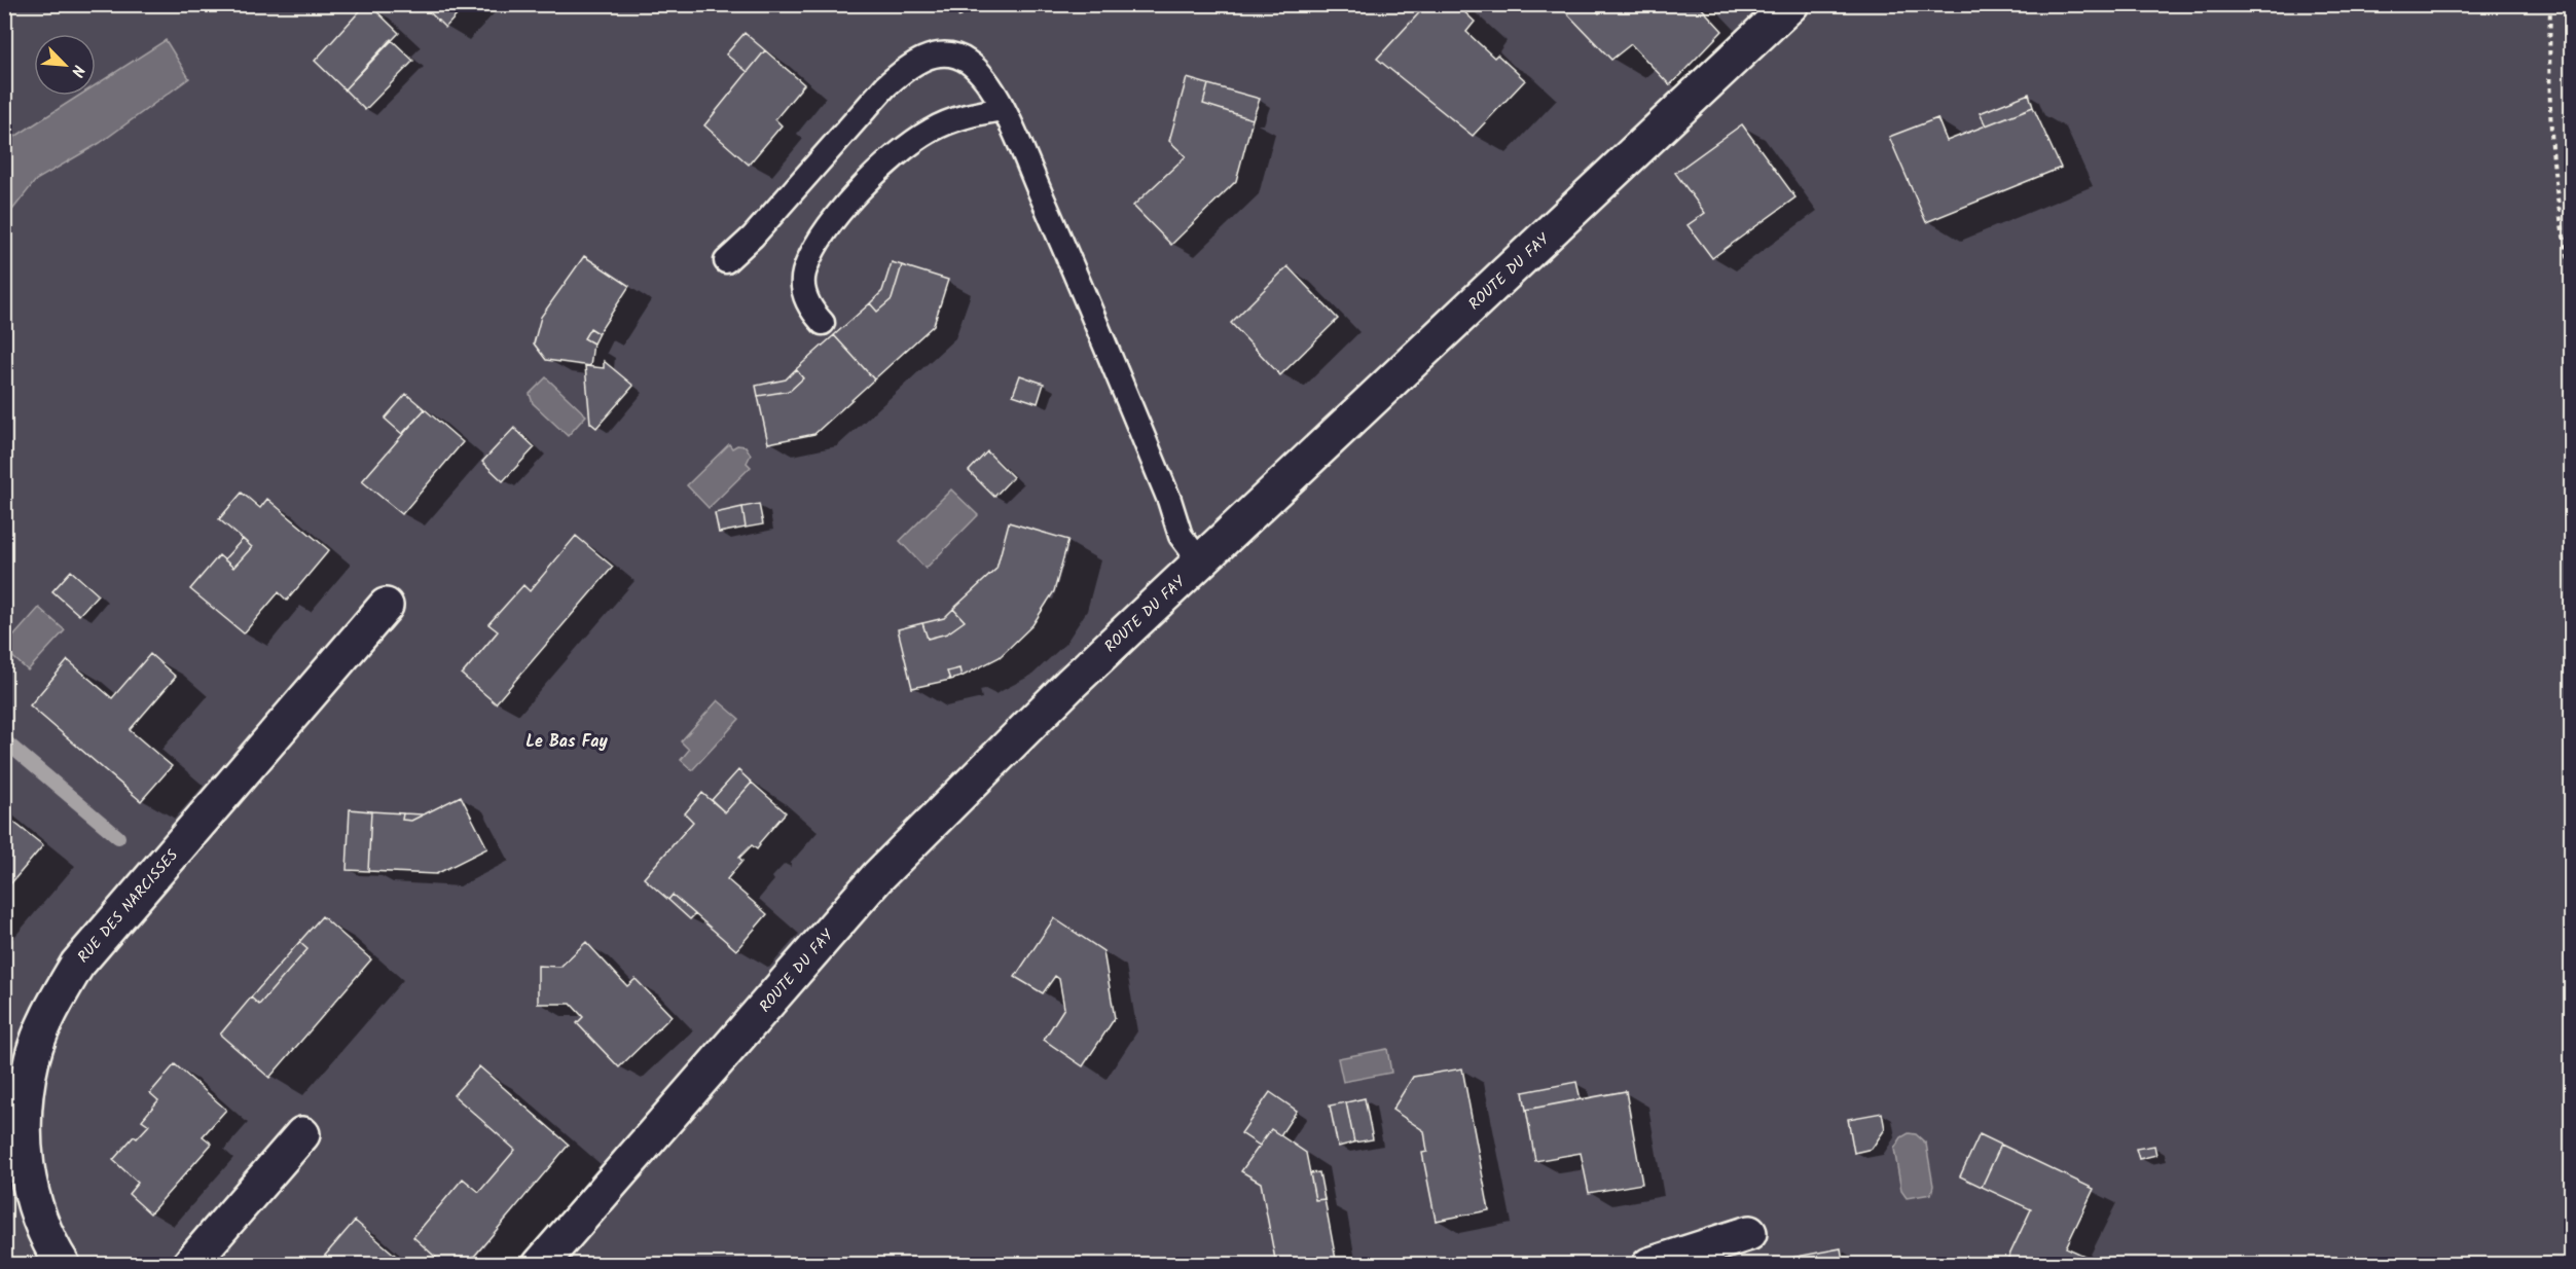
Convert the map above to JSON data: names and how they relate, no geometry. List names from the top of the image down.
{
  "streets": {
    "street": ["ROUTE DU FAY", "RUE DES NARCISSES"]
  },
  "districts": ["Le Bas Fay"],
  "north": "bottom right"
}
